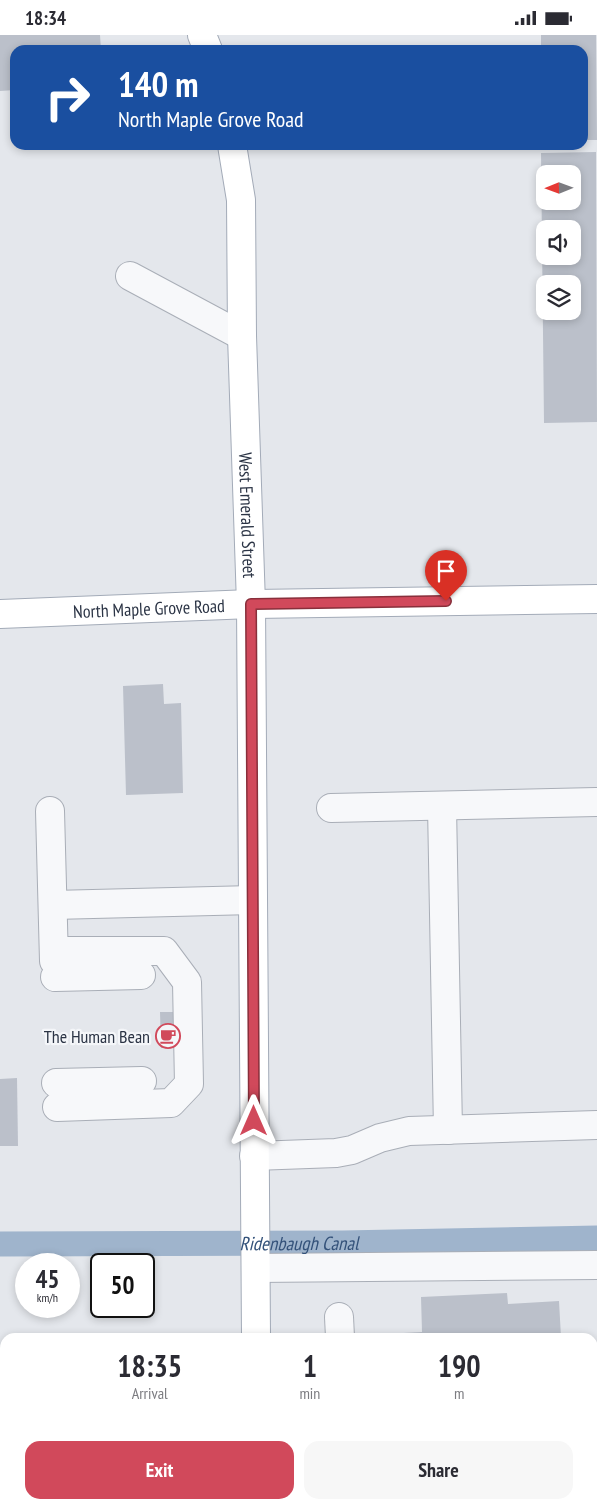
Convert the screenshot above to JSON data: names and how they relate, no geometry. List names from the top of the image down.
{
  "streets": {
    "main road": ["West Emerald Street", "North Maple Grove Road"]
  },
  "crossings": [
    ["West Emerald Street", "North Maple Grove Road"]
  ],
  "water": ["Ridenbaugh Canal"],
  "places": {
    "cafe": ["The Human Bean"]
  },
  "north": "left",
  "page": {
    "status": "18:34",
    "turn": ["140 m", "North Maple Grove Road"],
    "speed": "45 km/h",
    "limit": "50",
    "eta": [
      "18:35",
      "Arrival",
      "1",
      "min",
      "190",
      "m"
    ],
    "buttons": ["Exit", "Share"]
  }
}
